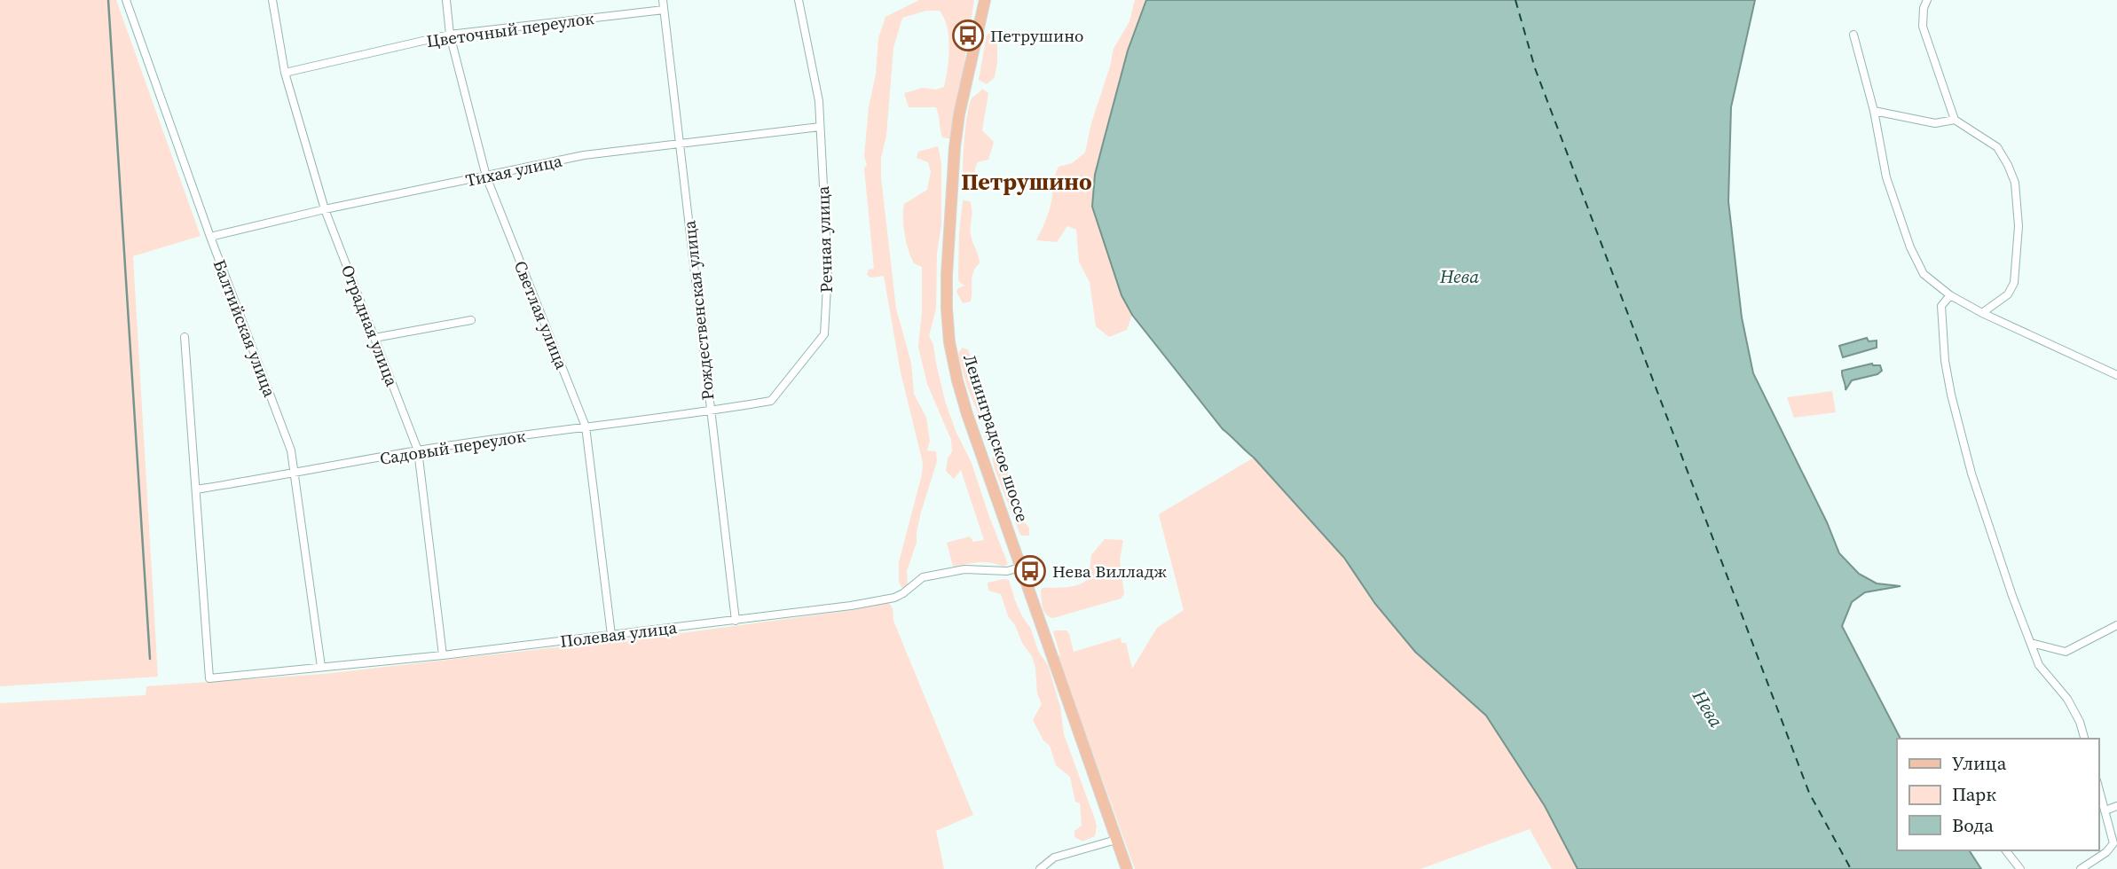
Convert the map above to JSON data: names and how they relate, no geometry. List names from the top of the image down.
{
  "streets": {
    "main road": ["Ленинградское шоссе"],
    "street": [
      "Цветочный переулок",
      "Тихая улица",
      "Речная улица",
      "Рождественская улица",
      "Светлая улица",
      "Отрадная улица",
      "Балтийская улица",
      "Садовый переулок",
      "Полевая улица"
    ]
  },
  "crossings": [
    ["Цветочный переулок", "Рождественская улица"],
    ["Цветочный переулок", "Светлая улица"],
    ["Цветочный переулок", "Отрадная улица"],
    ["Тихая улица", "Речная улица"],
    ["Тихая улица", "Рождественская улица"],
    ["Тихая улица", "Светлая улица"],
    ["Тихая улица", "Отрадная улица"],
    ["Тихая улица", "Балтийская улица"],
    ["Речная улица", "Рождественская улица"],
    ["Речная улица", "Садовый переулок"],
    ["Рождественская улица", "Садовый переулок"],
    ["Рождественская улица", "Полевая улица"],
    ["Светлая улица", "Садовый переулок"],
    ["Светлая улица", "Полевая улица"],
    ["Отрадная улица", "Садовый переулок"],
    ["Отрадная улица", "Полевая улица"],
    ["Балтийская улица", "Садовый переулок"],
    ["Балтийская улица", "Полевая улица"],
    ["Ленинградское шоссе", "Полевая улица"],
    ["Садовый переулок", "Полевая улица"]
  ],
  "districts": ["Петрушино"],
  "water": ["Нева"],
  "places": {
    "bus stop": ["Петрушино", "Нева Вилладж"]
  },
  "legend": ["Улица", "Парк", "Вода"]
}
